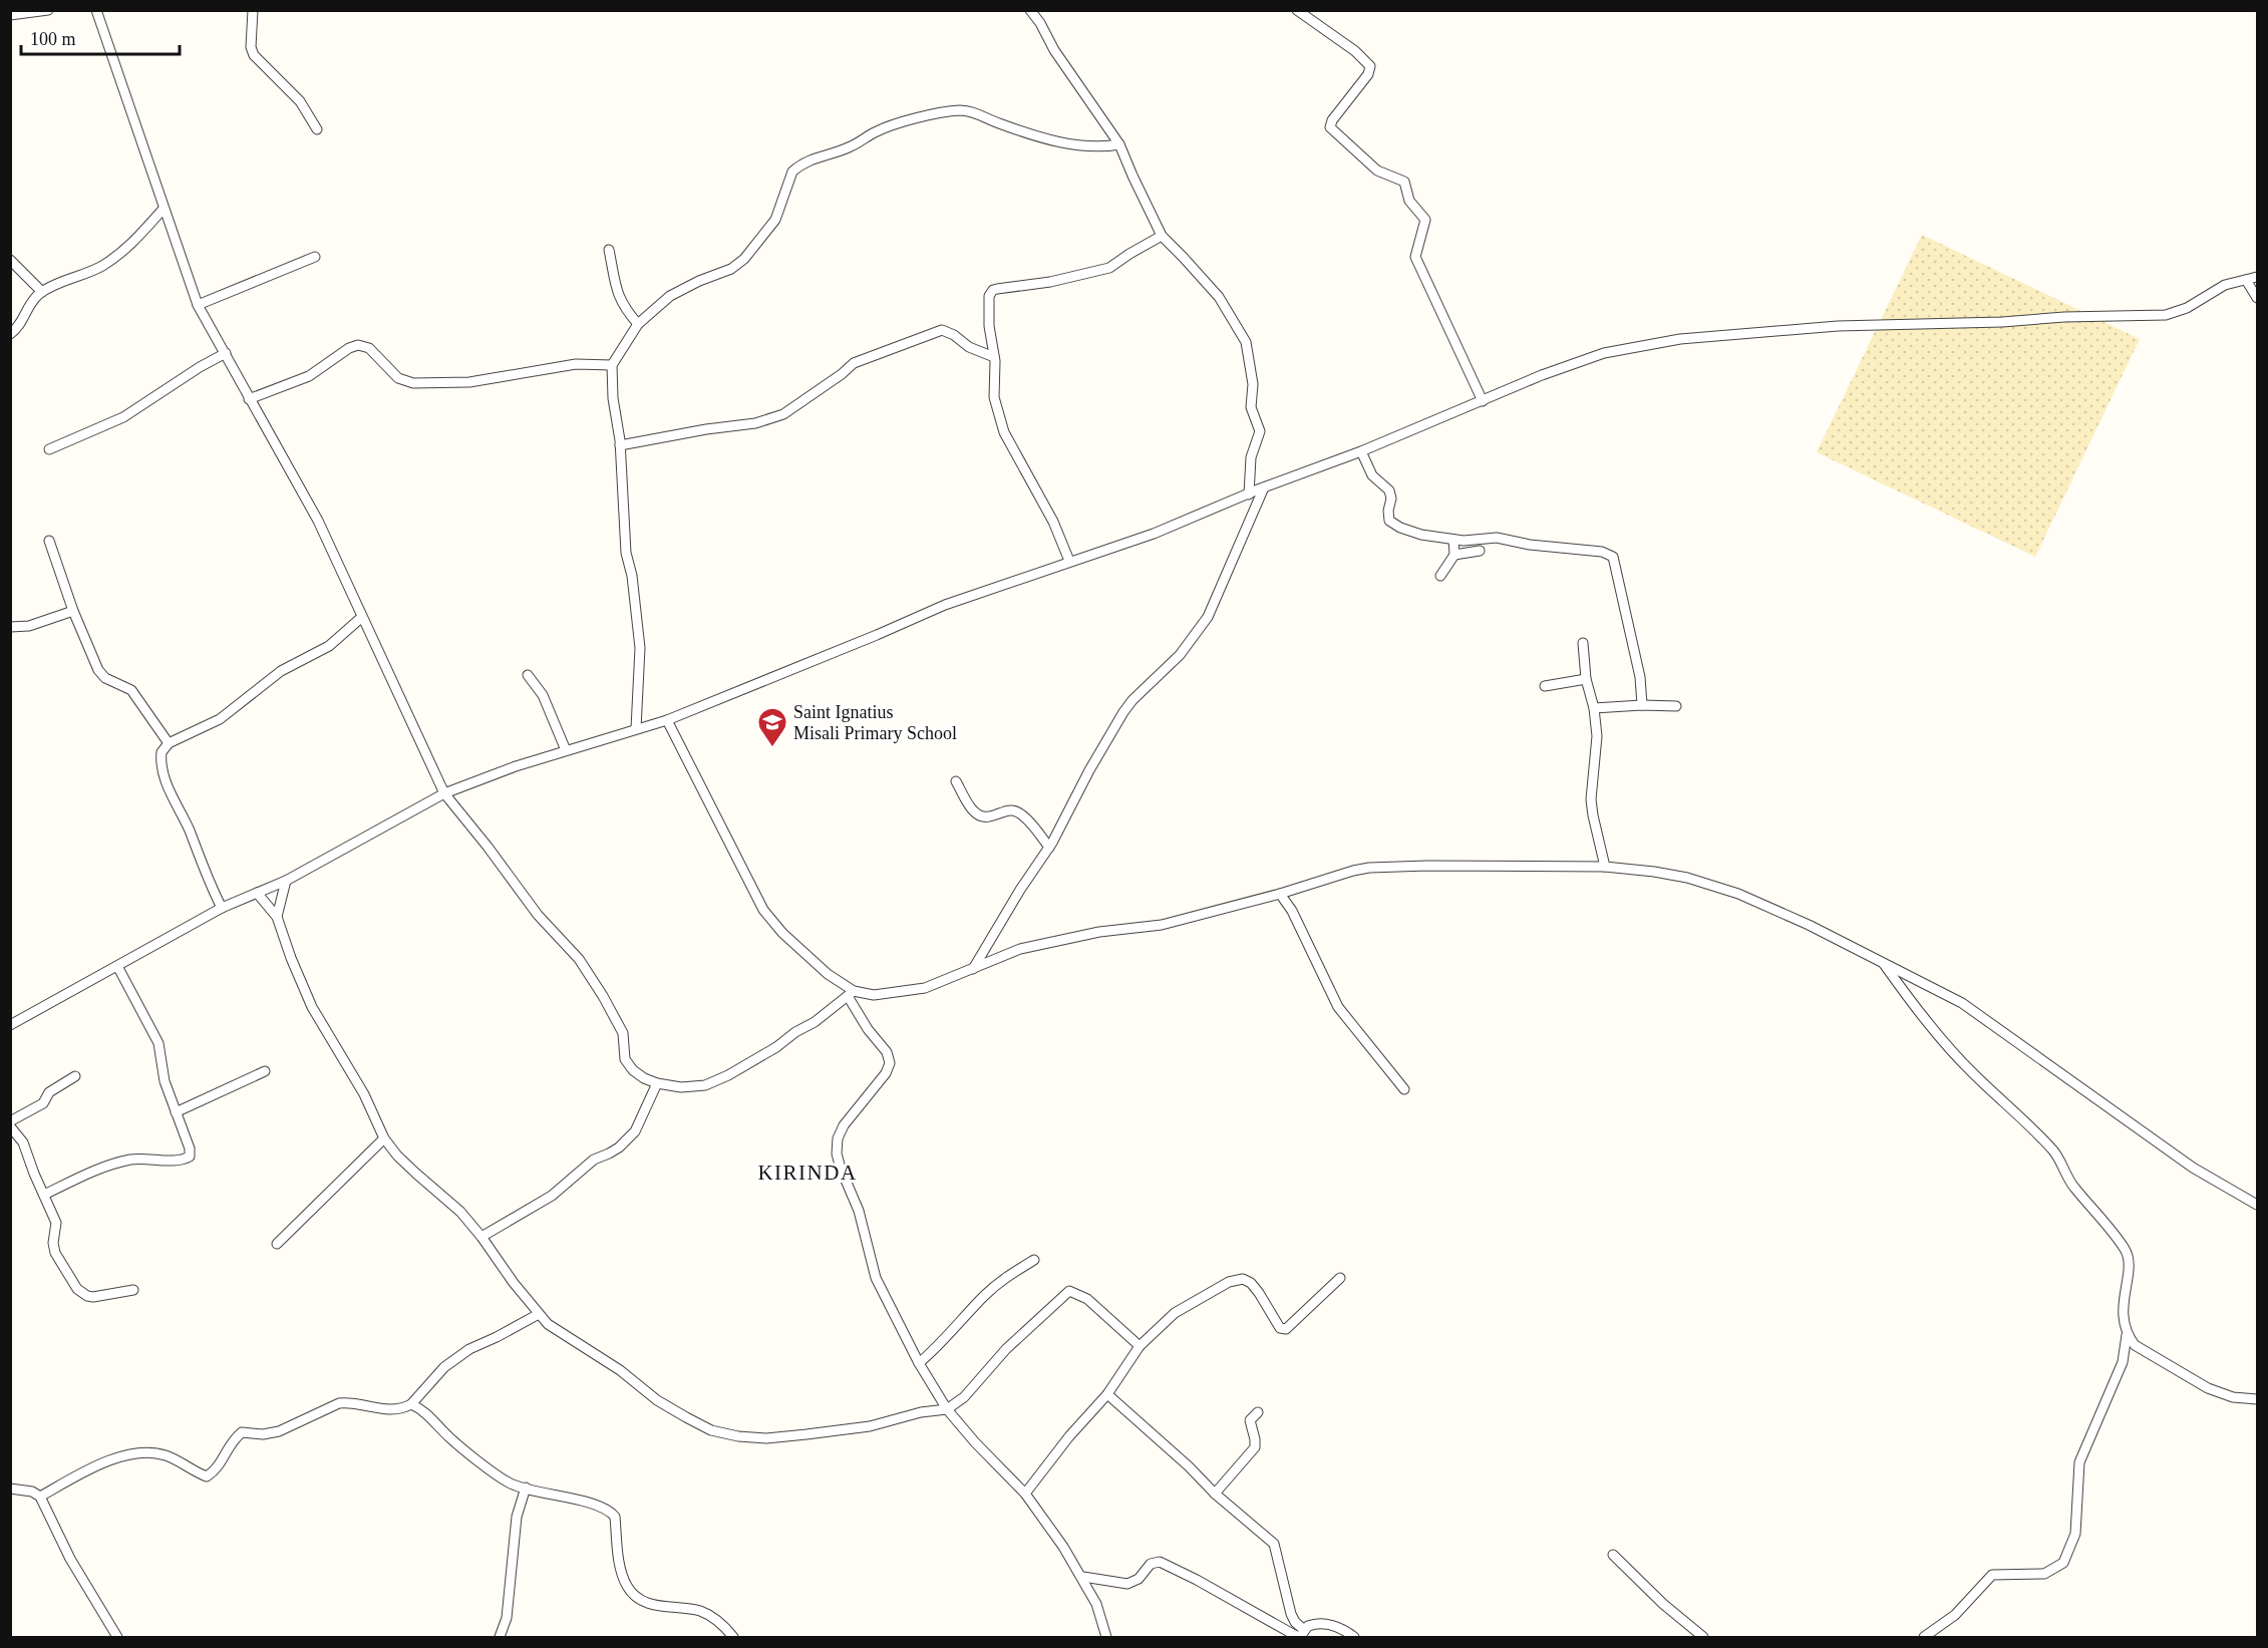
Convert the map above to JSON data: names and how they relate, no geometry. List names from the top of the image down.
{
  "districts": ["KIRINDA"],
  "places": {
    "school or university": ["Saint Ignatius Misali Primary School"]
  },
  "scale_bar": "100 m"
}
